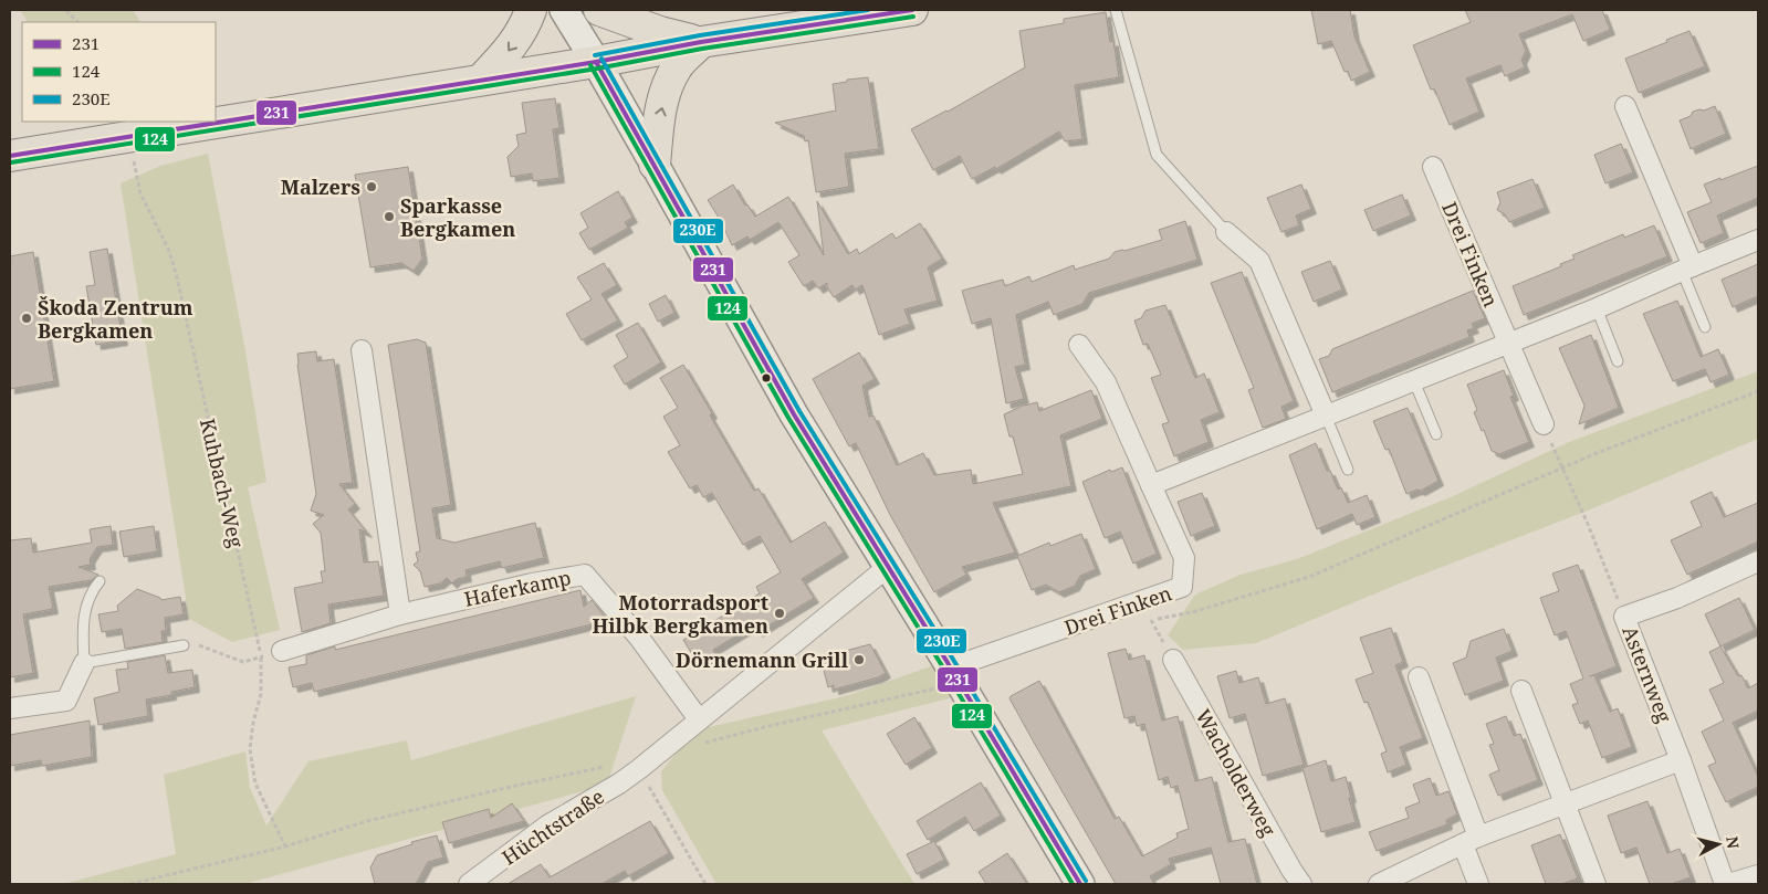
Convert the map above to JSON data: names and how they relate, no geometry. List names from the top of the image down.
{
  "streets": {
    "street": [
      "Drei Finken",
      "Haferkamp",
      "Asternweg",
      "Wacholderweg",
      "Hüchtstraße"
    ],
    "path": ["Kuhbach-Weg"]
  },
  "crossings": [
    ["Haferkamp", "Hüchtstraße"]
  ],
  "places": [
    "Malzers",
    "Sparkasse Bergkamen",
    "Škoda Zentrum Bergkamen",
    "Motorradsport Hilbk Bergkamen",
    "Dörnemann Grill"
  ],
  "lines": ["transit line 231", "transit line 230E", "transit line 124"],
  "legend": ["231", "124", "230E"],
  "north": "right"
}
